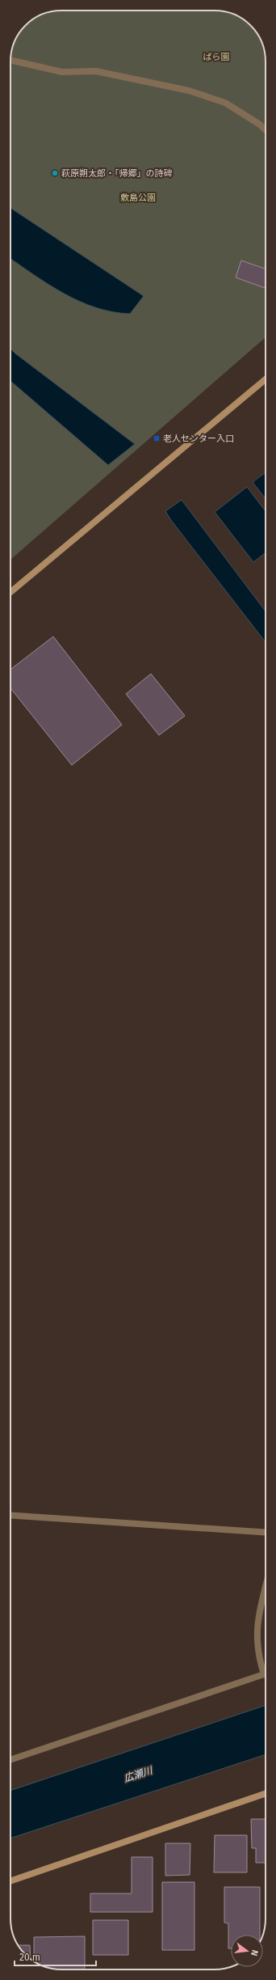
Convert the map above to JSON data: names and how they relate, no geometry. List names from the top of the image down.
{
  "water": ["広瀬川"],
  "parks": ["ばら園", "敷島公園"],
  "places": {
    "other": ["萩原朔太郎・「帰郷」の詩碑"],
    "transit": ["老人センター入口"]
  },
  "scale_bar": "20 m",
  "north": "right"
}
